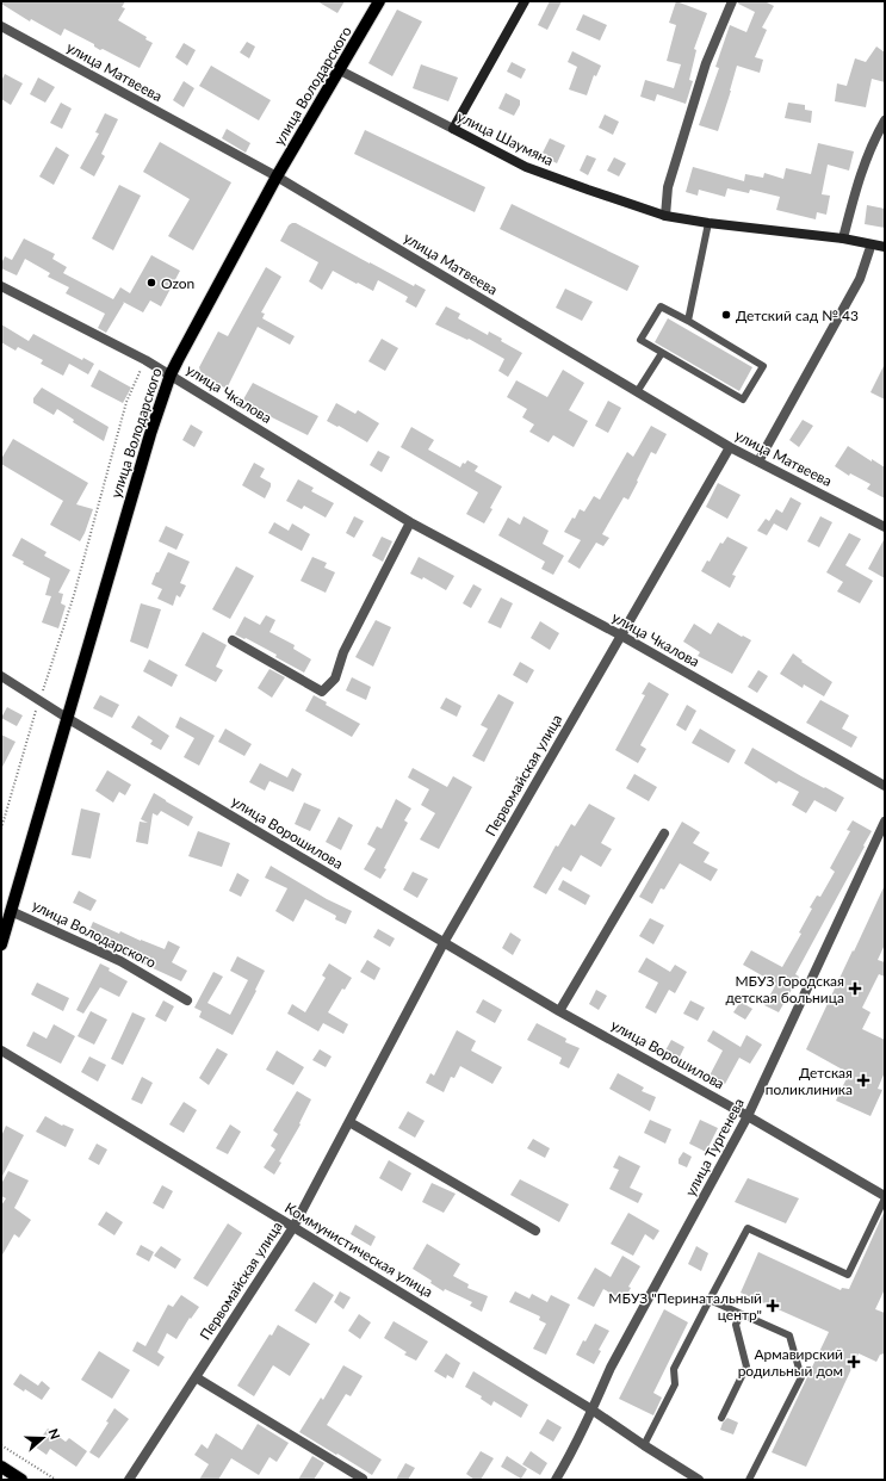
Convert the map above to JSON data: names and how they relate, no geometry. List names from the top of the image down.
{
  "streets": {
    "main road": ["улица Володарского", "улица Шаумяна"],
    "street": [
      "улица Матвеева",
      "улица Чкалова",
      "Первомайская улица",
      "улица Ворошилова",
      "улица Тургенева",
      "Коммунистическая улица"
    ]
  },
  "crossings": [
    ["улица Матвеева", "улица Володарского"],
    ["улица Матвеева", "Первомайская улица"],
    ["улица Володарского", "улица Шаумяна"],
    ["улица Володарского", "улица Чкалова"],
    ["улица Володарского", "улица Ворошилова"],
    ["улица Чкалова", "Первомайская улица"],
    ["Первомайская улица", "улица Ворошилова"],
    ["Первомайская улица", "Коммунистическая улица"],
    ["улица Ворошилова", "улица Тургенева"],
    ["улица Тургенева", "Коммунистическая улица"]
  ],
  "places": {
    "other": ["Ozon", "Детский сад № 43"],
    "health": [
      "МБУЗ Городская детская больница",
      "Детская поликлиника",
      "МБУЗ \"Перинатальный центр\"",
      "Армавирский родильный дом"
    ]
  },
  "north": "right"
}
